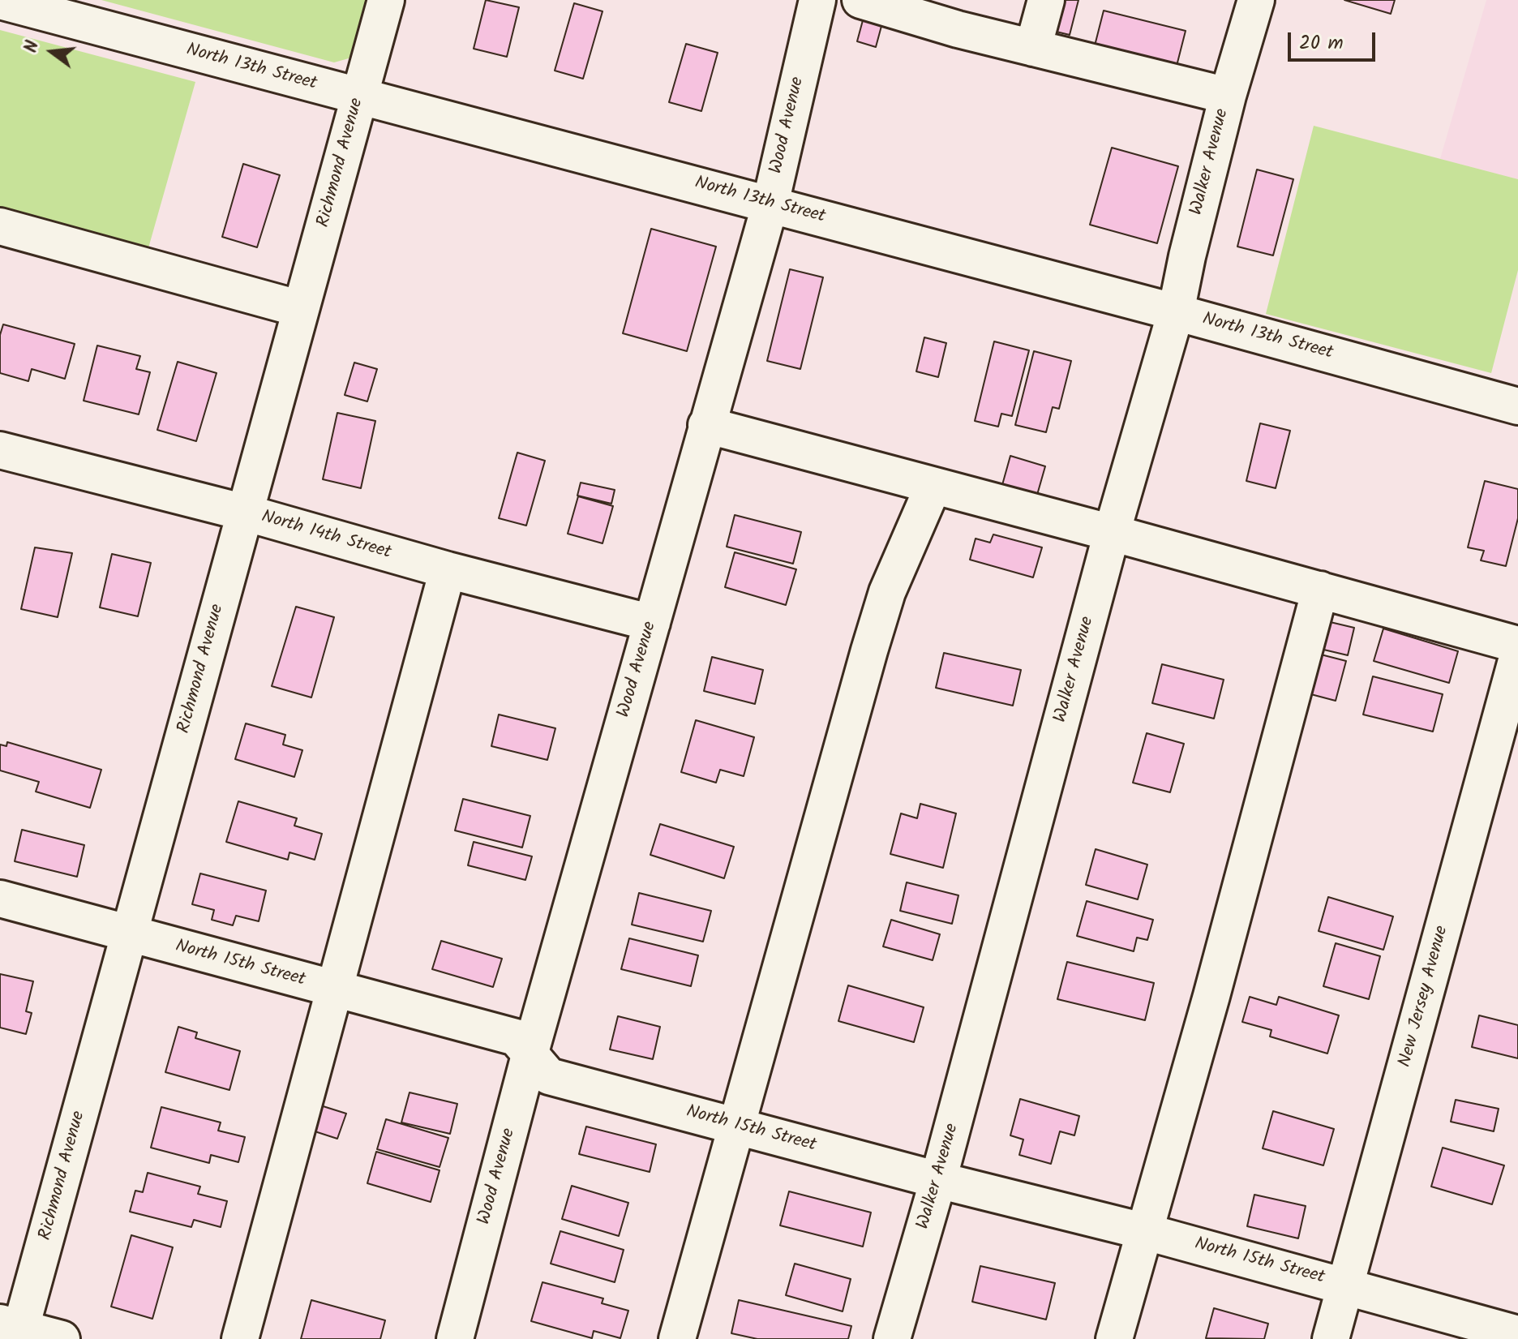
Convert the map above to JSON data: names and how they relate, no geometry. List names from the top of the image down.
{
  "streets": {
    "street": [
      "North 13th Street",
      "Wood Avenue",
      "Walker Avenue",
      "Richmond Avenue",
      "North 14th Street",
      "North 15th Street",
      "New Jersey Avenue"
    ]
  },
  "crossings": [
    ["North 13th Street", "Wood Avenue"],
    ["North 13th Street", "Walker Avenue"],
    ["North 13th Street", "Richmond Avenue"],
    ["Wood Avenue", "North 14th Street"],
    ["Wood Avenue", "North 15th Street"],
    ["Walker Avenue", "North 15th Street"],
    ["Richmond Avenue", "North 14th Street"],
    ["Richmond Avenue", "North 15th Street"],
    ["North 15th Street", "New Jersey Avenue"]
  ],
  "scale_bar": "20 m",
  "north": "left"
}
